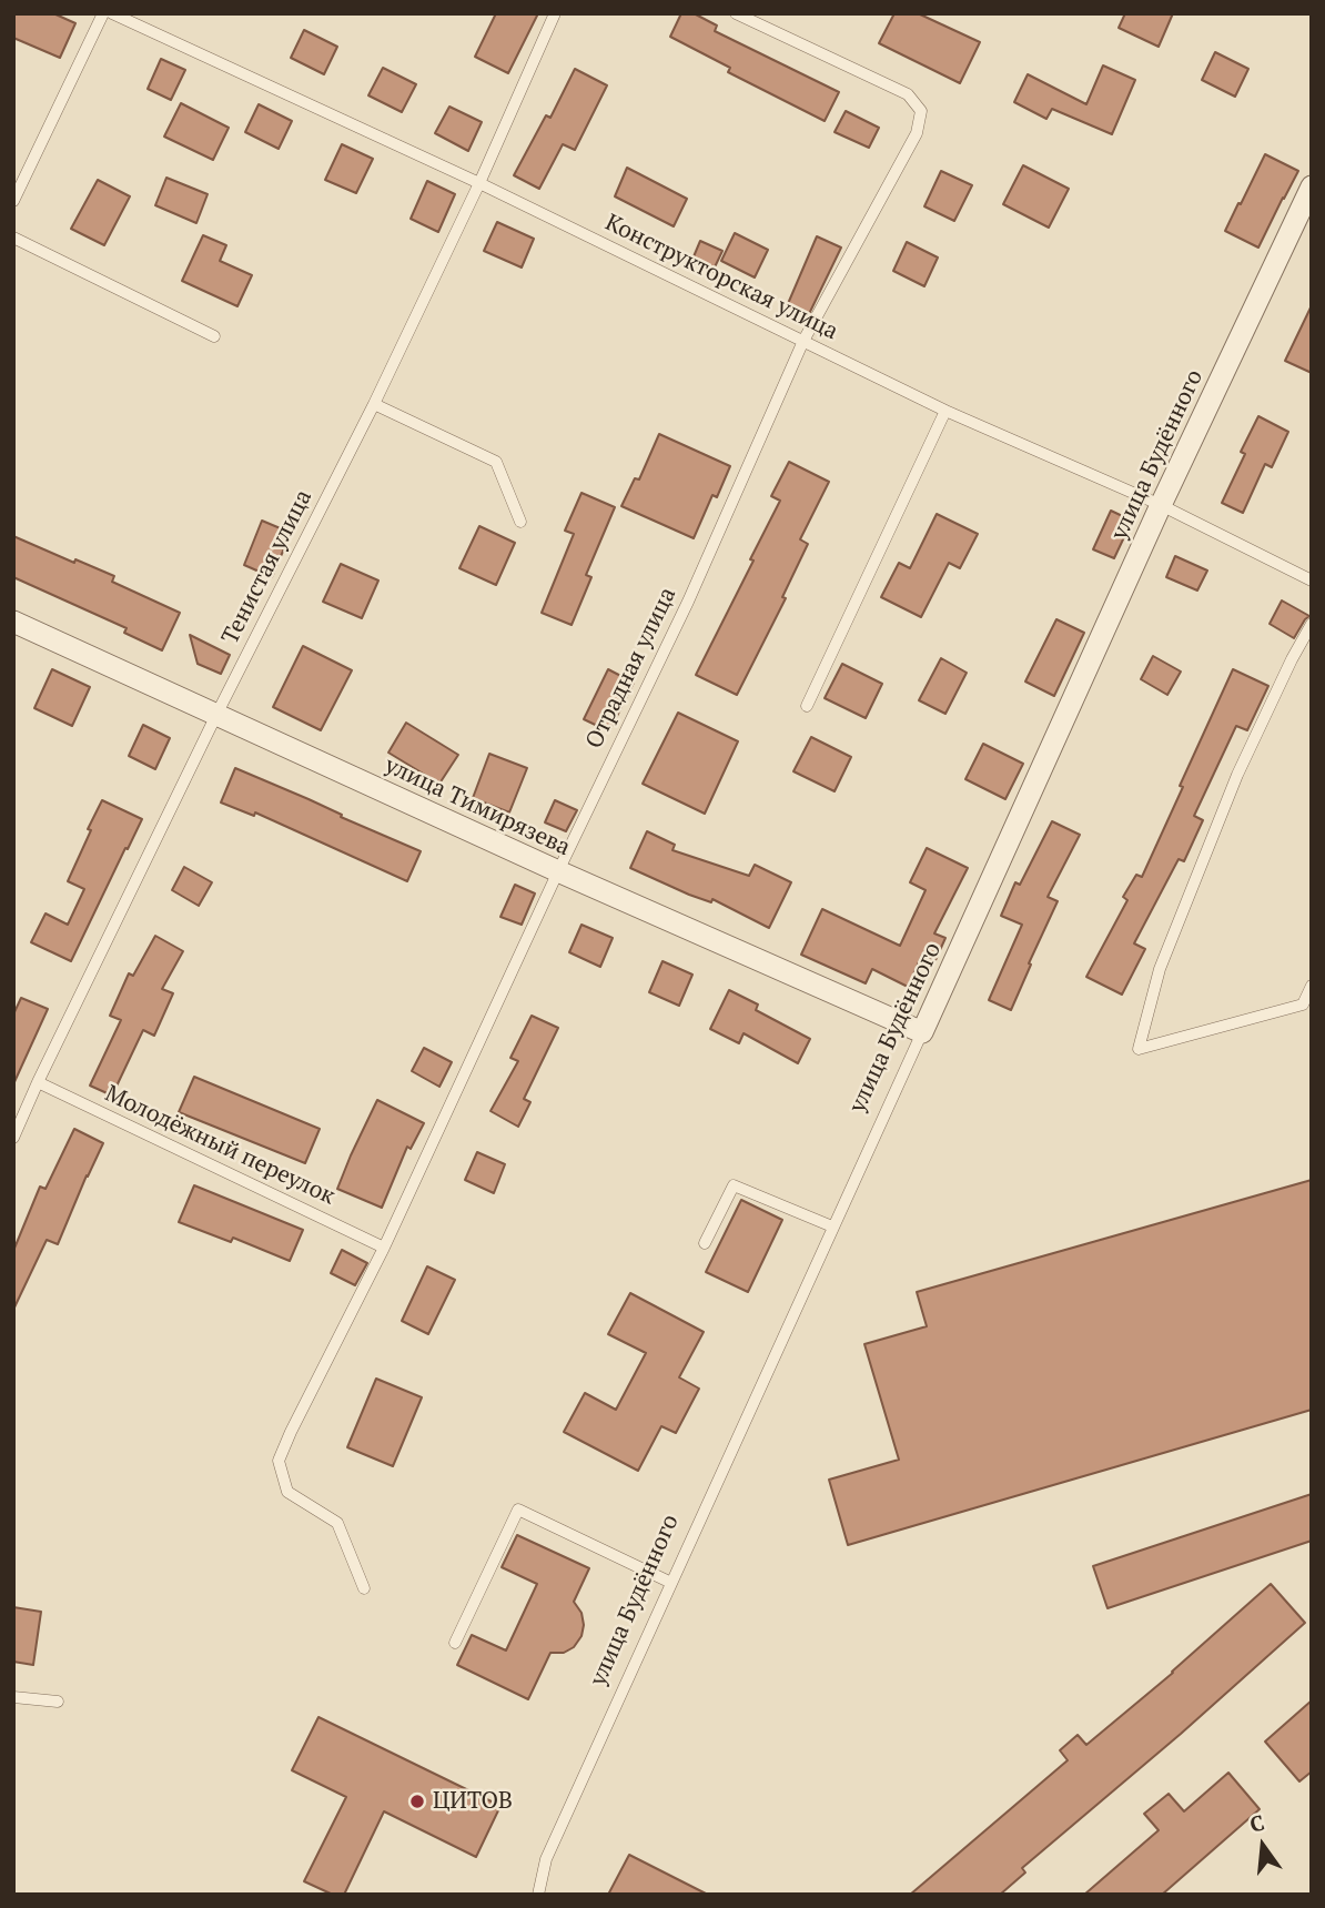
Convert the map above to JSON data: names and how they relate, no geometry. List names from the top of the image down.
{
  "streets": {
    "street": ["улица Будённого", "улица Тимирязева"],
    "lane": [
      "Конструкторская улица",
      "Тенистая улица",
      "Отрадная улица",
      "Молодёжный переулок"
    ]
  },
  "crossings": [
    ["Конструкторская улица", "улица Будённого"],
    ["Конструкторская улица", "Тенистая улица"],
    ["Конструкторская улица", "Отрадная улица"],
    ["улица Будённого", "улица Тимирязева"],
    ["Тенистая улица", "улица Тимирязева"],
    ["Тенистая улица", "Молодёжный переулок"],
    ["Отрадная улица", "улица Тимирязева"],
    ["Отрадная улица", "Молодёжный переулок"]
  ],
  "places": ["ЦИТОВ"],
  "north": "top"
}
